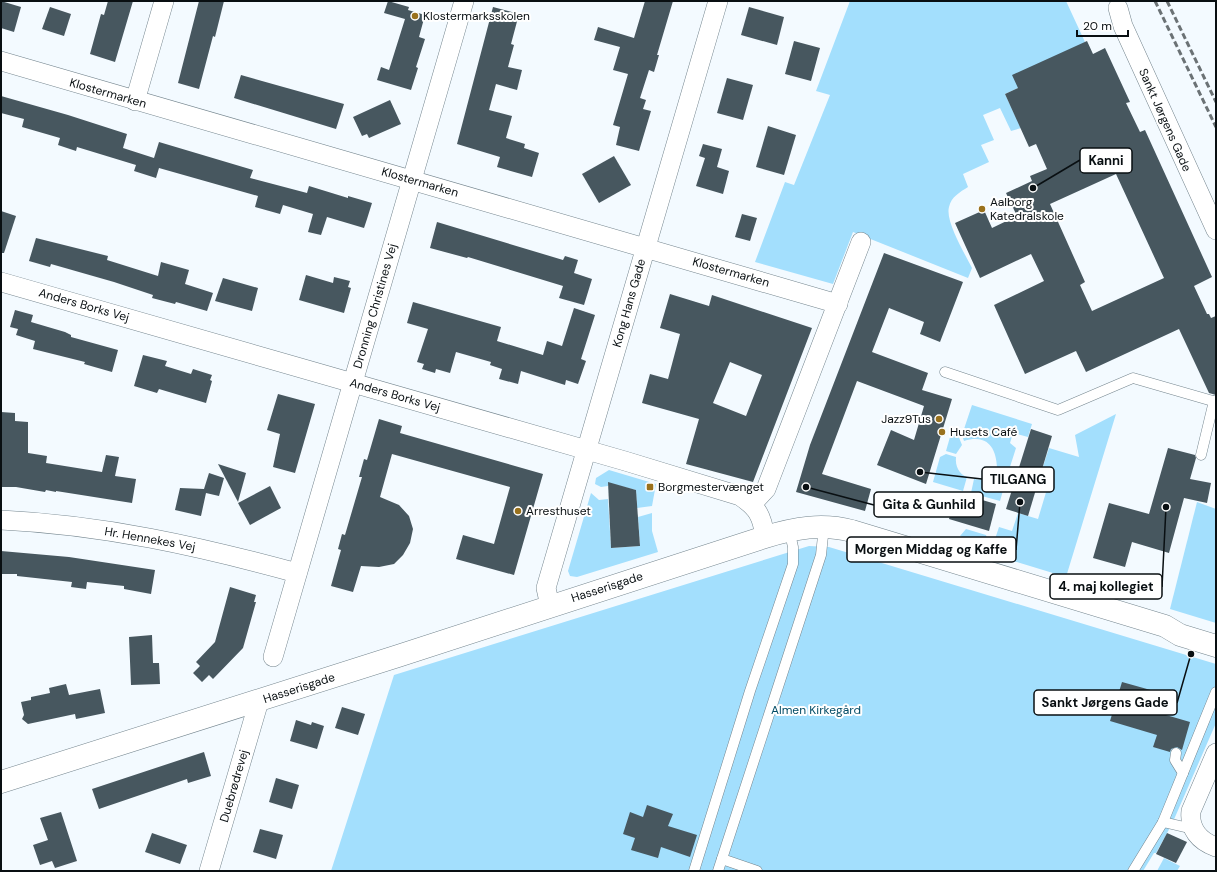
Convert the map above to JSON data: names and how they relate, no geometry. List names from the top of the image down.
{
  "streets": {
    "street": [
      "Klostermarken",
      "Sankt Jørgens Gade",
      "Kong Hans Gade",
      "Anders Borks Vej",
      "Dronning Christines Vej",
      "Hr. Hennekes Vej",
      "Hasserisgade",
      "Duebrødrevej"
    ]
  },
  "crossings": [
    ["Klostermarken", "Kong Hans Gade"],
    ["Klostermarken", "Dronning Christines Vej"],
    ["Kong Hans Gade", "Anders Borks Vej"],
    ["Kong Hans Gade", "Hasserisgade"],
    ["Anders Borks Vej", "Dronning Christines Vej"],
    ["Dronning Christines Vej", "Hr. Hennekes Vej"],
    ["Hasserisgade", "Duebrødrevej"]
  ],
  "parks": ["Almen Kirkegård"],
  "places": {
    "other": [
      "Klostermarksskolen",
      "Kanni",
      "Aalborg Katedralskole",
      "Jazz9Tus",
      "Husets Café",
      "TILGANG",
      "Gita & Gunhild",
      "Morgen Middag og Kaffe",
      "4. maj kollegiet",
      "Arresthuset",
      "Sankt Jørgens Gade"
    ],
    "transit": ["Borgmestervænget"]
  },
  "scale_bar": "20 m"
}
